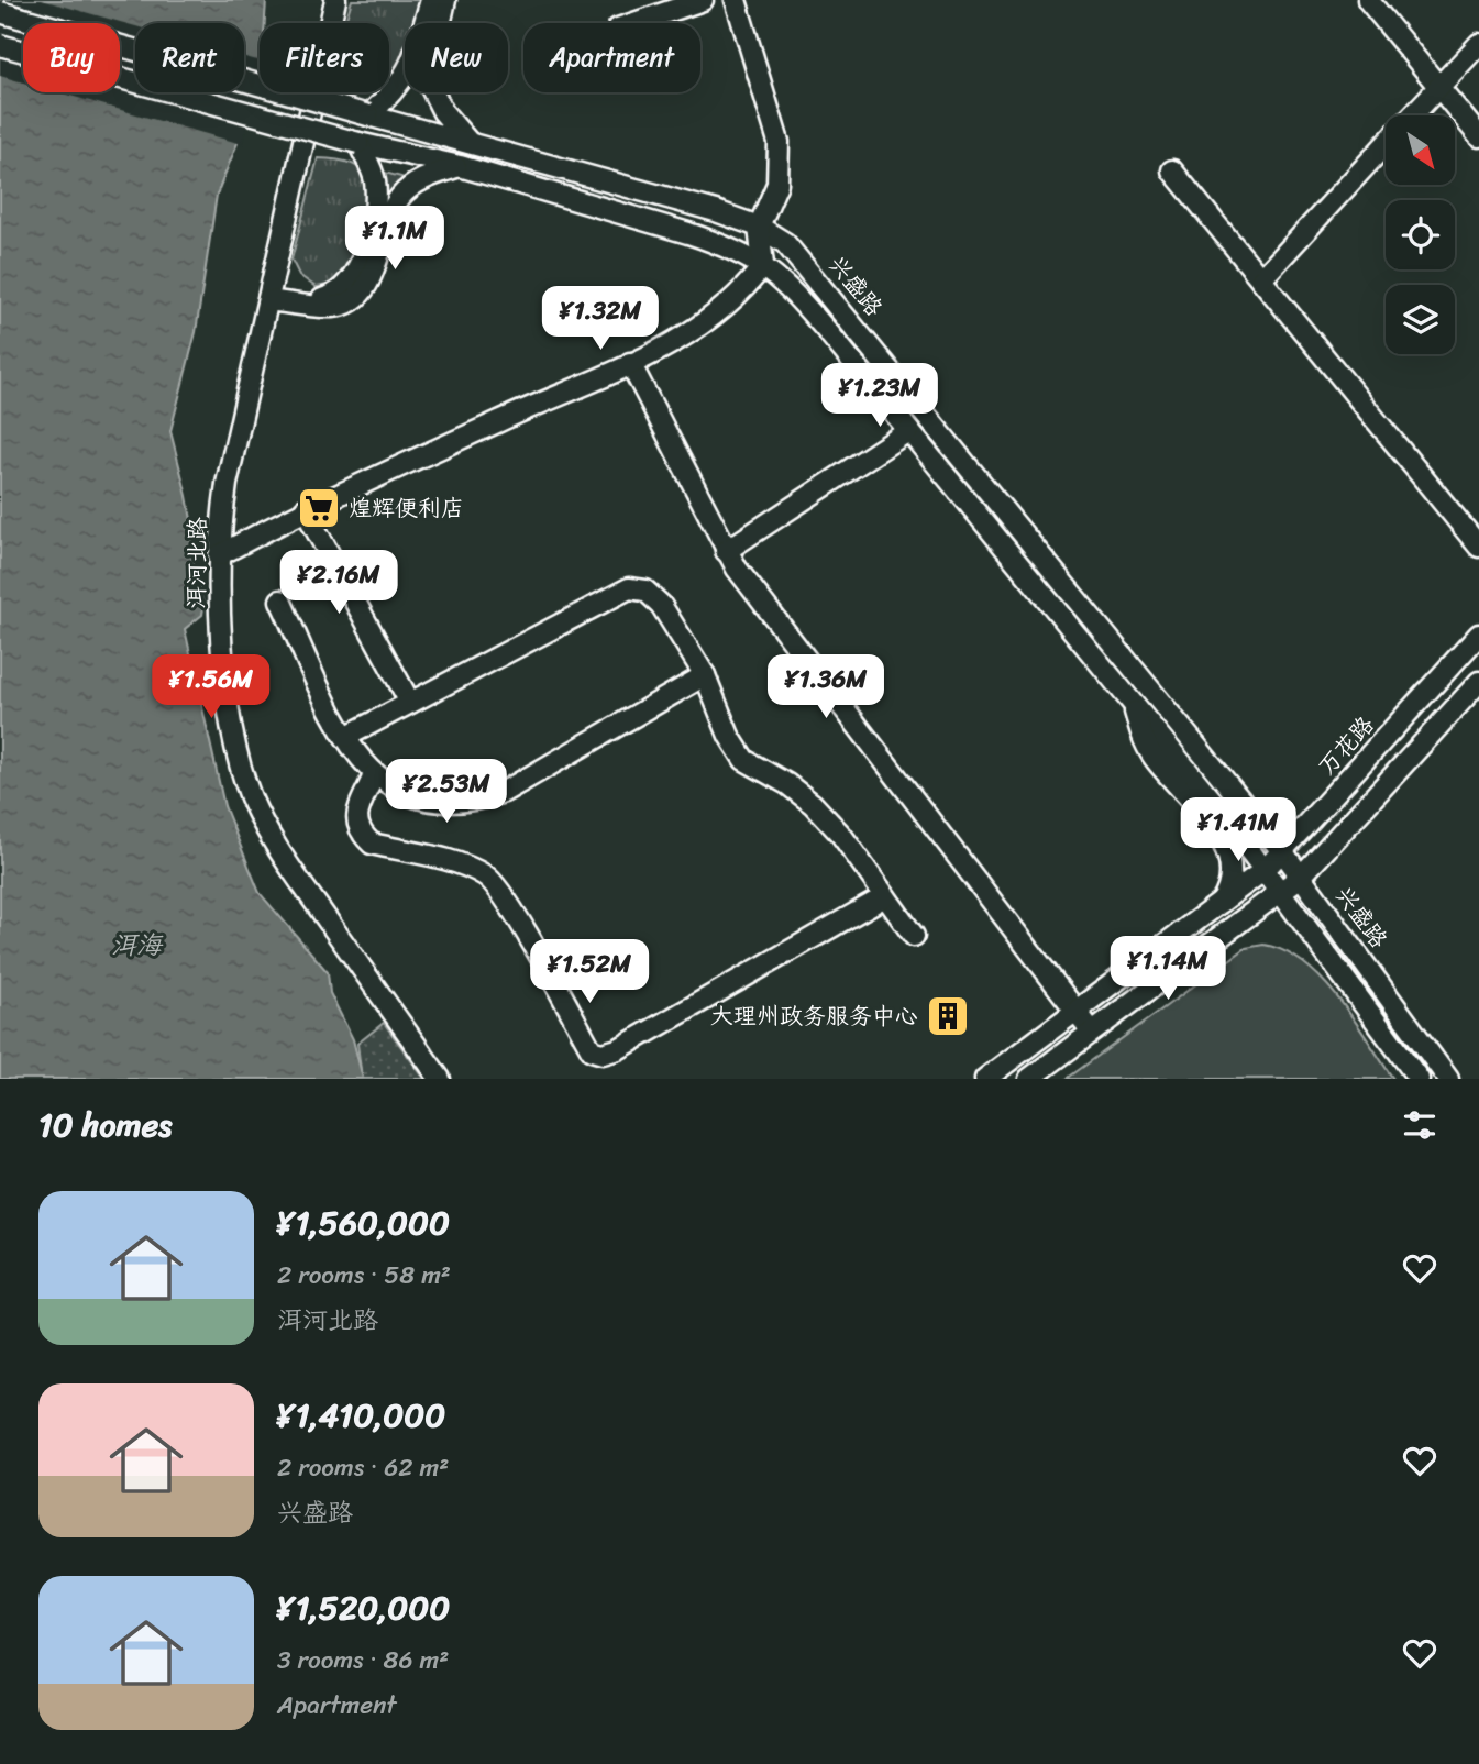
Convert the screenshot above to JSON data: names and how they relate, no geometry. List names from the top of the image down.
{
  "streets": {
    "street": ["兴盛路", "洱河北路", "万花路"]
  },
  "crossings": [
    ["兴盛路", "万花路"]
  ],
  "water": ["洱海"],
  "places": {
    "supermarket": ["煌辉便利店"],
    "building": ["大理州政务服务中心"]
  },
  "north": "bottom right",
  "page": {
    "chip": [
      "Buy",
      "Rent",
      "Filters",
      "New",
      "Apartment"
    ],
    "price": [
      "¥1.1M",
      "¥1.32M",
      "¥1.23M",
      "¥2.16M",
      "¥1.56M",
      "¥1.36M",
      "¥2.53M",
      "¥1.41M",
      "¥1.14M",
      "¥1.52M"
    ],
    "heading": "10 homes",
    "list": [
      {
        "name": "¥1,560,000",
        "note": "2 rooms · 58 m² · 洱河北路"
      },
      {
        "name": "¥1,410,000",
        "note": "2 rooms · 62 m² · 兴盛路"
      },
      {
        "name": "¥1,520,000",
        "note": "3 rooms · 86 m² · Apartment"
      }
    ]
  }
}
